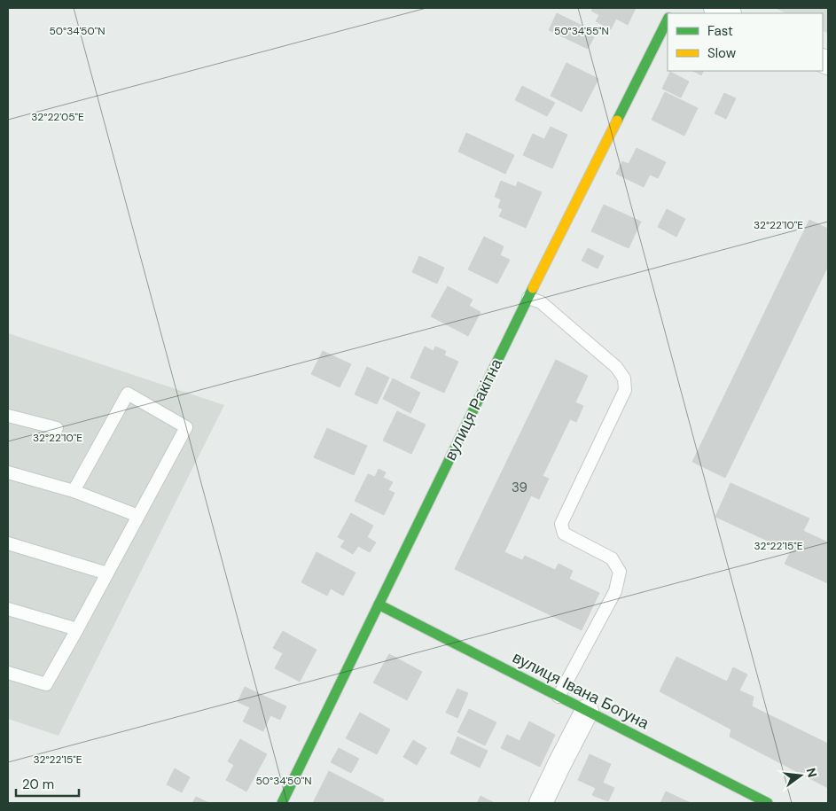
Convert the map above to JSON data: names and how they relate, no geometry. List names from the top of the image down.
{
  "streets": {
    "street": ["вулиця Ракітна", "вулиця Івана Богуна"]
  },
  "crossings": [
    ["вулиця Ракітна", "вулиця Івана Богуна"]
  ],
  "house_numbers": ["39"],
  "legend": ["Fast", "Slow"],
  "scale_bar": "20 m",
  "north": "right",
  "coordinates": [
    "50°34'50\"N",
    "50°34'55\"N",
    "32°22'05\"E",
    "32°22'10\"E",
    "32°22'15\"E"
  ]
}
